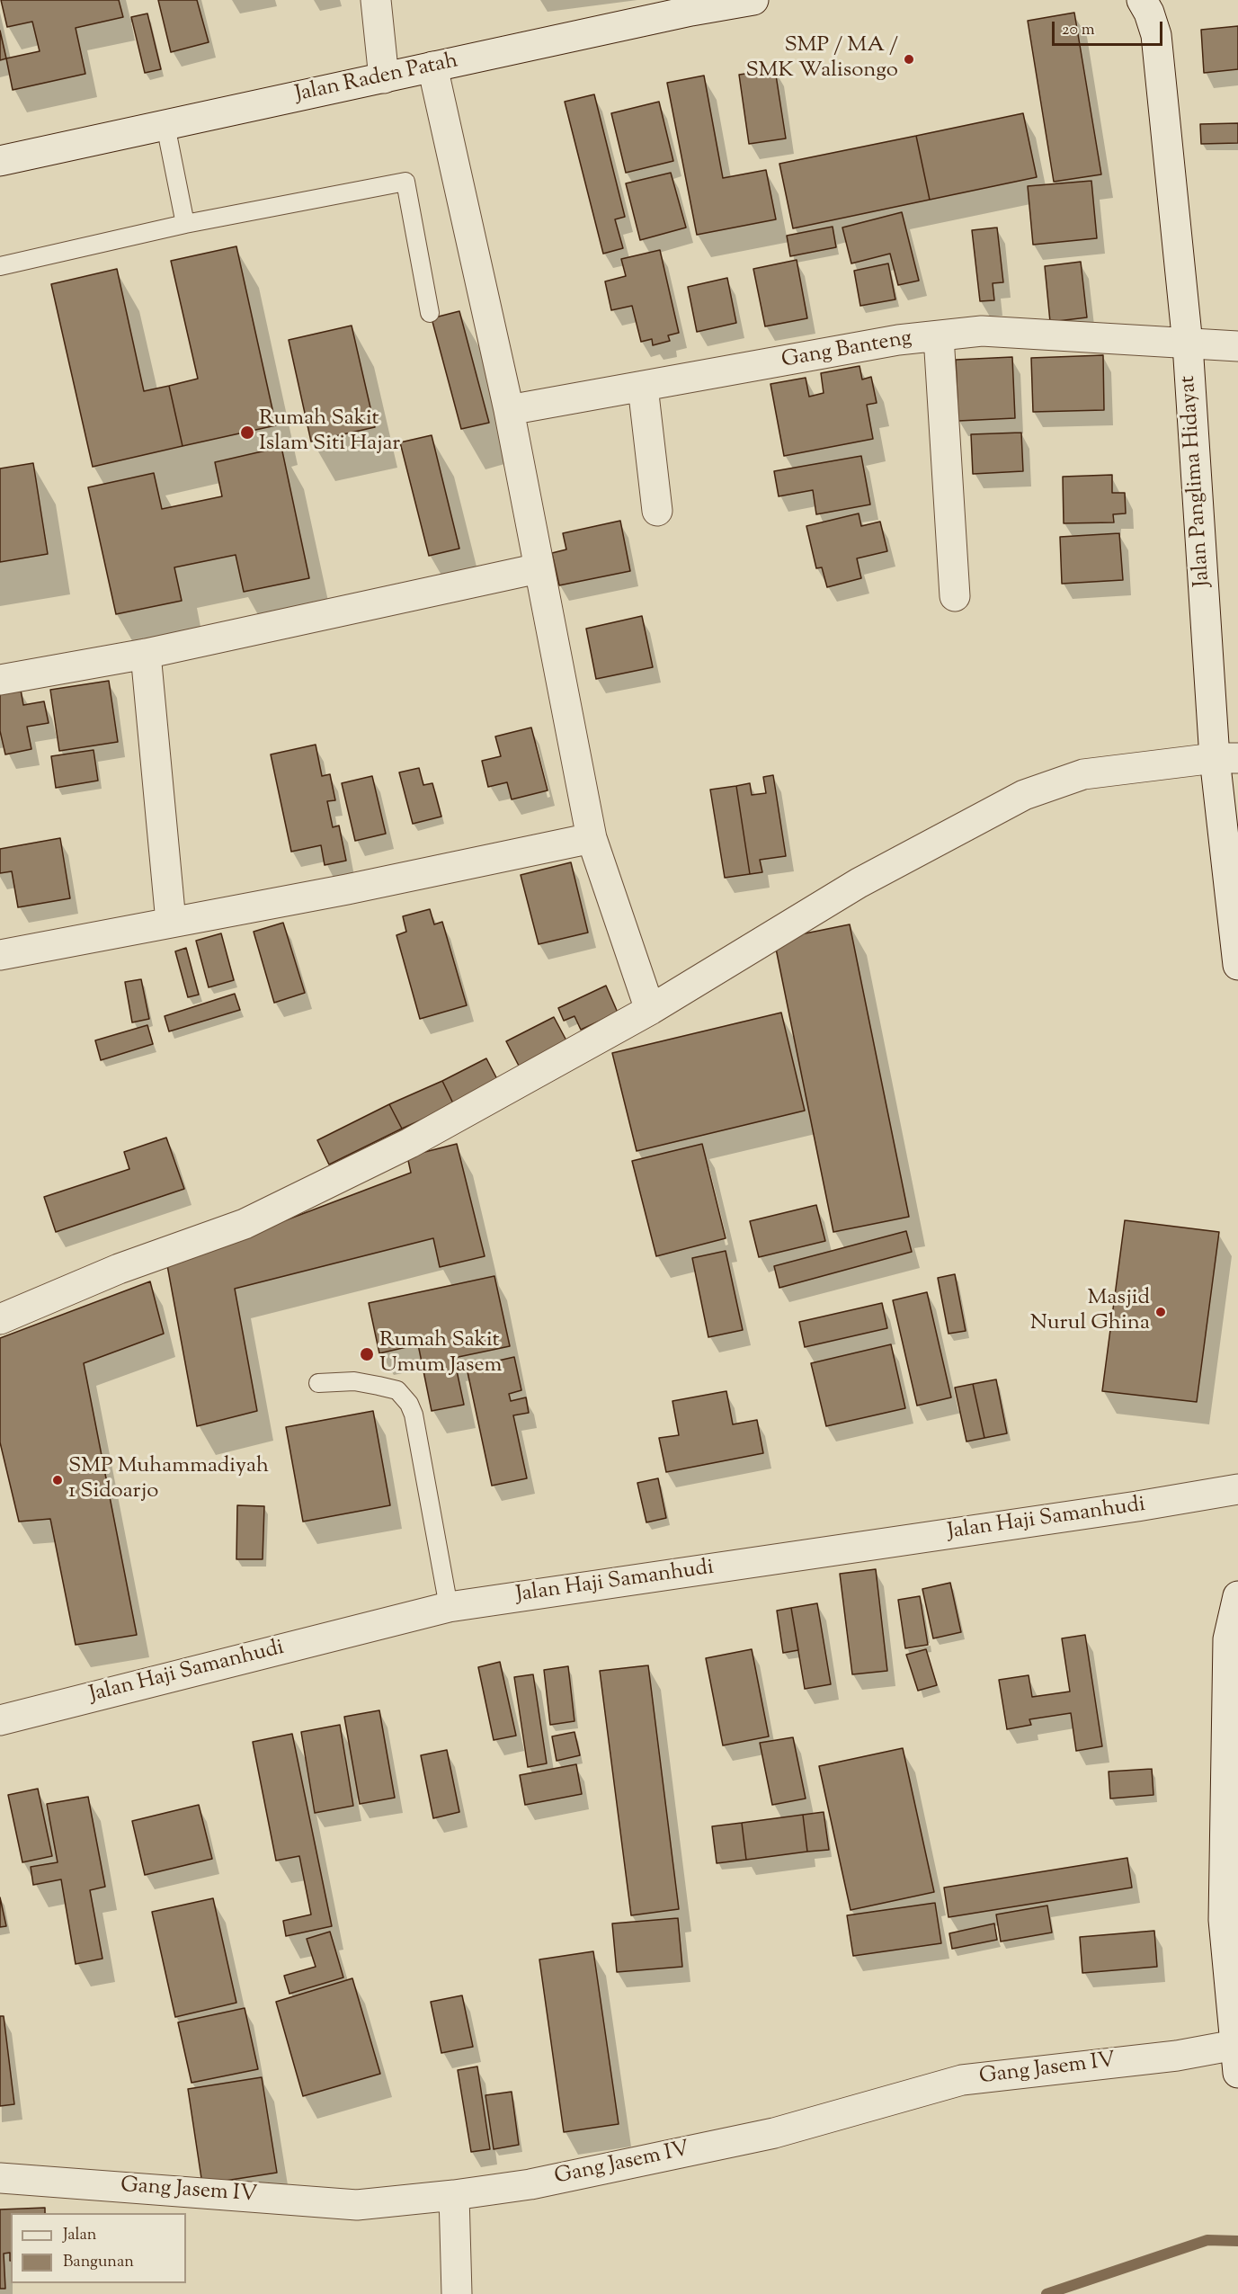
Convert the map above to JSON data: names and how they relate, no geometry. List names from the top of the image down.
{
  "streets": {
    "street": [
      "Jalan Raden Patah",
      "Gang Banteng",
      "Jalan Panglima Hidayat",
      "Jalan Haji Samanhudi",
      "Gang Jasem IV"
    ]
  },
  "crossings": [
    ["Gang Banteng", "Jalan Panglima Hidayat"]
  ],
  "places": [
    "SMP / MA / SMK Walisongo",
    "Rumah Sakit Islam Siti Hajar",
    "Masjid Nurul Ghina",
    "Rumah Sakit Umum Jasem",
    "SMP Muhammadiyah 1 Sidoarjo"
  ],
  "legend": ["Jalan", "Bangunan"],
  "scale_bar": "20 m"
}
